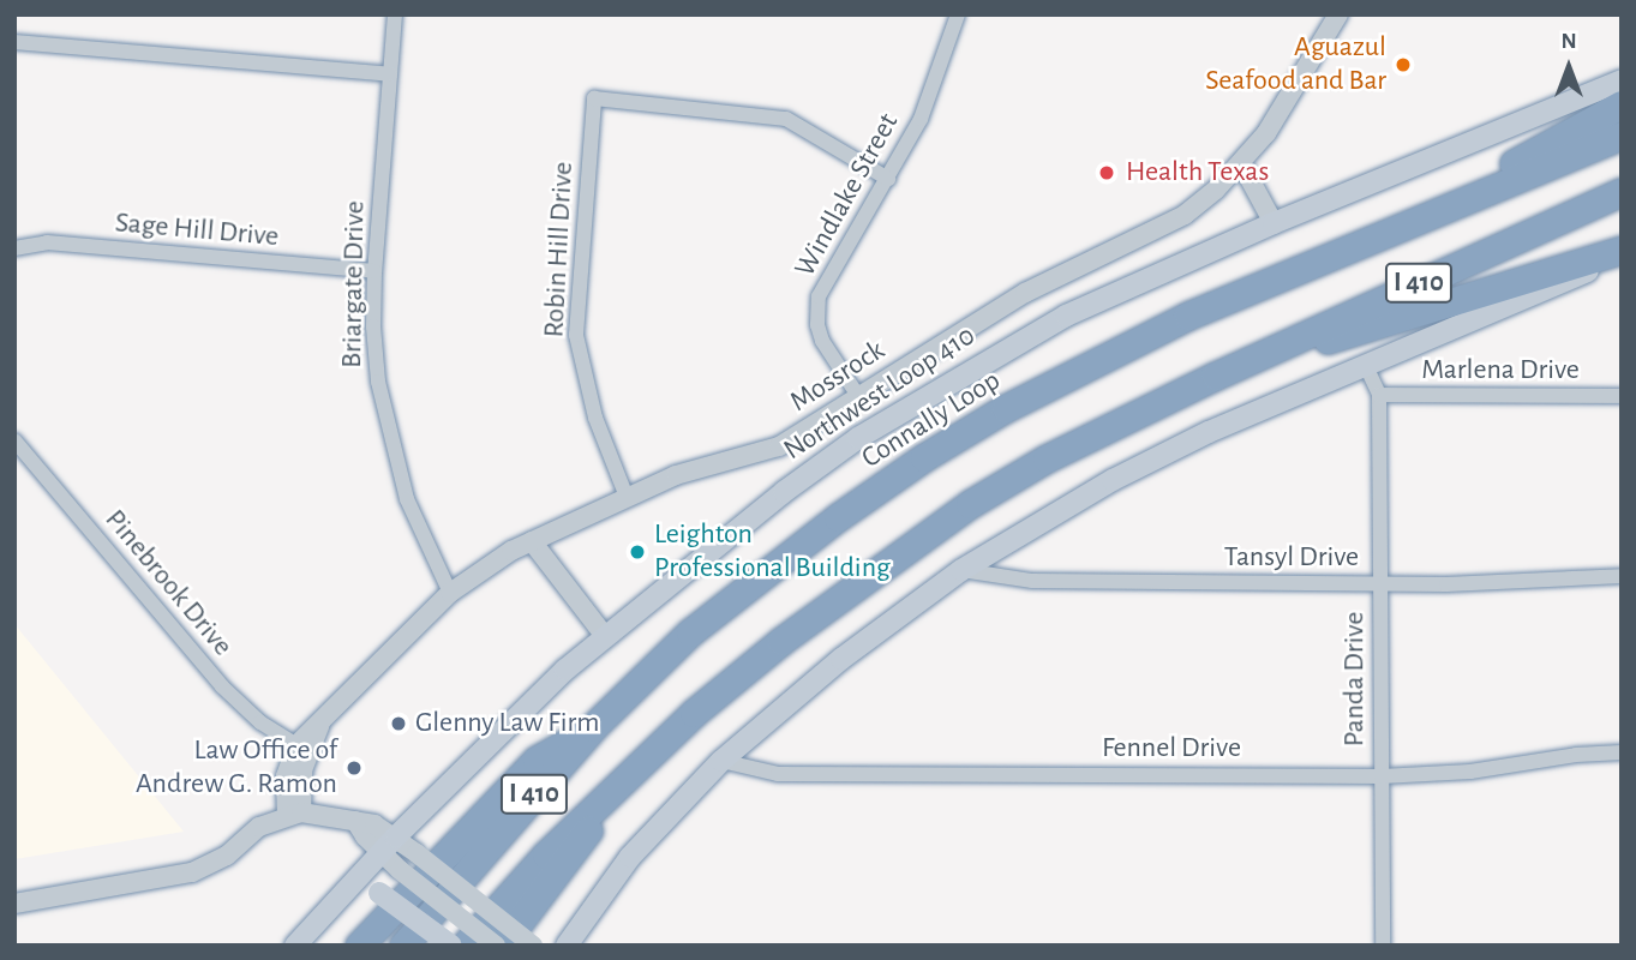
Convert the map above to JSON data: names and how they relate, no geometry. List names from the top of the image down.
{
  "streets": {
    "highway": ["I 410", "Connally Loop"],
    "main road": ["Northwest Loop 410"],
    "street": [
      "Windlake Street",
      "Sage Hill Drive",
      "Robin Hill Drive",
      "Briargate Drive",
      "Marlena Drive",
      "Mossrock",
      "Tansyl Drive",
      "Pinebrook Drive",
      "Panda Drive",
      "Fennel Drive"
    ]
  },
  "crossings": [
    ["Windlake Street", "Robin Hill Drive"],
    ["Windlake Street", "Mossrock"],
    ["Sage Hill Drive", "Briargate Drive"],
    ["Robin Hill Drive", "Mossrock"],
    ["Briargate Drive", "Mossrock"],
    ["Marlena Drive", "Panda Drive"],
    ["Mossrock", "Pinebrook Drive"],
    ["Tansyl Drive", "Panda Drive"],
    ["Panda Drive", "Fennel Drive"]
  ],
  "places": [
    "Aguazul Seafood and Bar",
    "Health Texas",
    "Leighton Professional Building",
    "Glenny Law Firm",
    "Law Office of Andrew G. Ramon"
  ],
  "north": "top"
}
